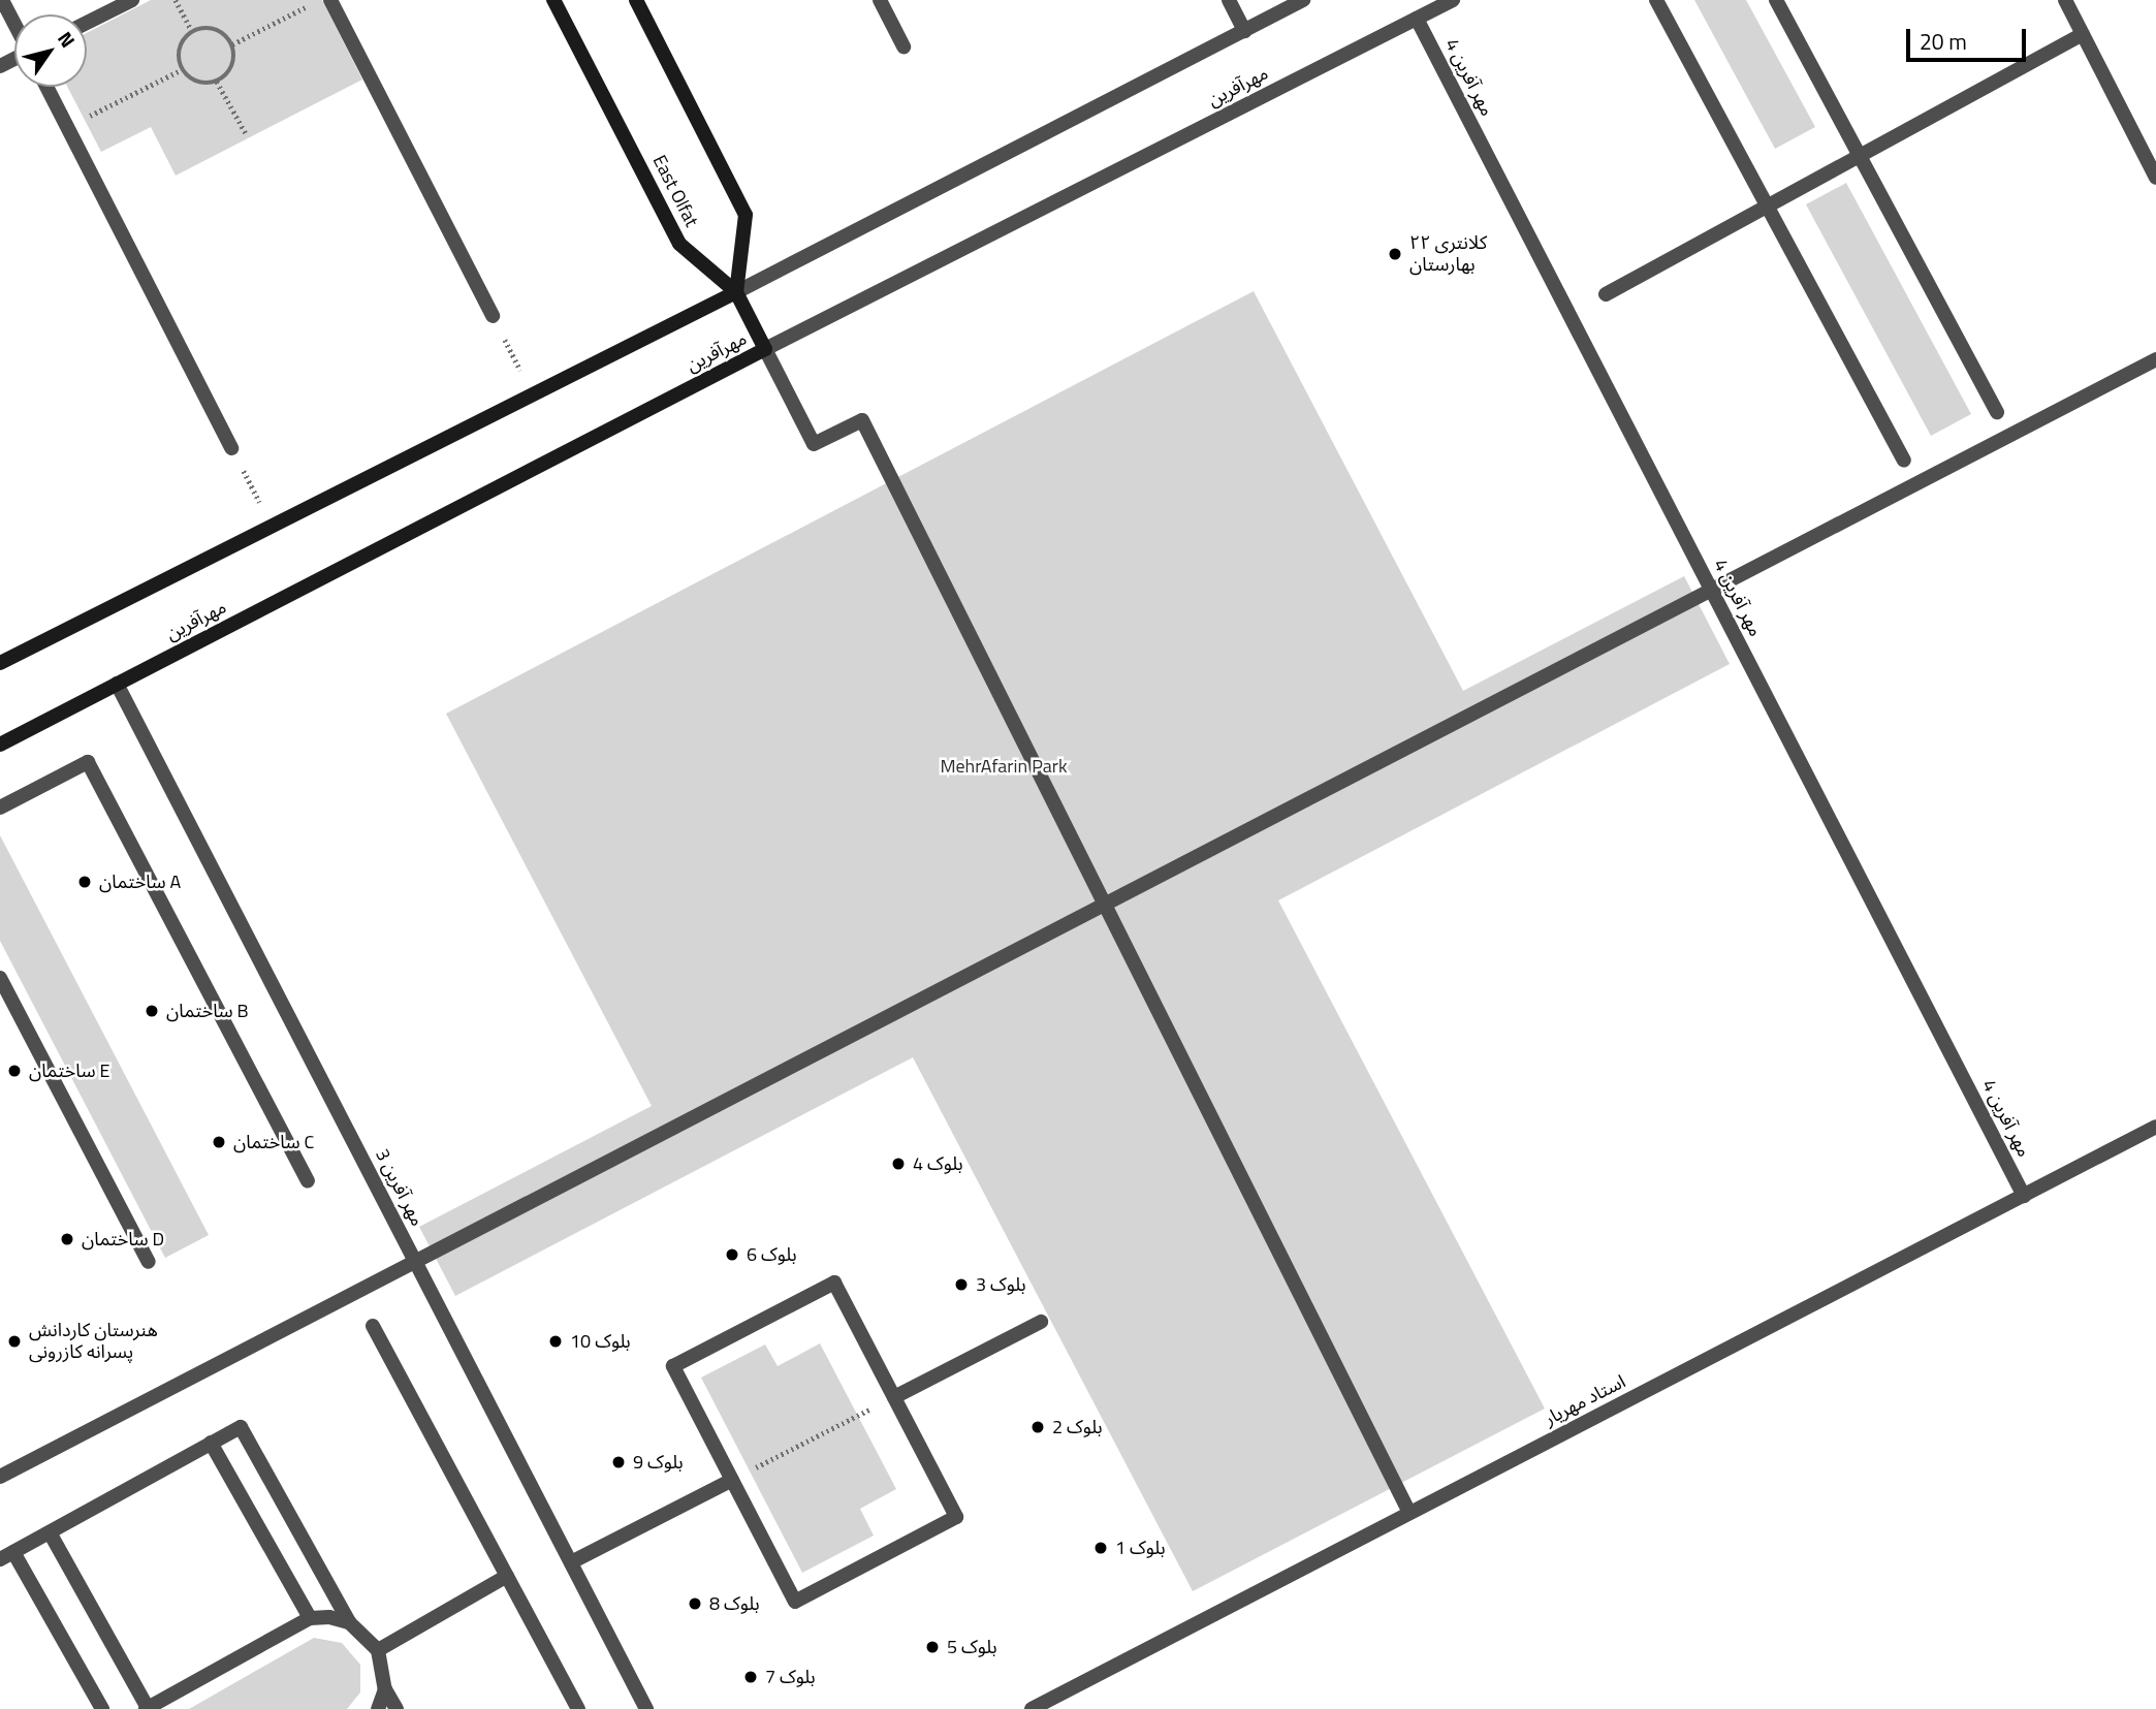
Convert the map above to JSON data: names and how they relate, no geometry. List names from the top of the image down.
{
  "streets": {
    "main road": ["مهرآفرین", "East Olfat"],
    "street": ["مهر آفرین 4", "مهر آفرین 3", "استاد مهریار"]
  },
  "crossings": [
    ["مهر آفرین 4", "مهرآفرین"],
    ["مهر آفرین 4", "استاد مهریار"],
    ["مهرآفرین", "مهر آفرین 3"]
  ],
  "parks": ["MehrAfarin Park"],
  "places": [
    "کلانتری ۲۲ بهارستان",
    "ساختمان A",
    "ساختمان B",
    "ساختمان E",
    "ساختمان C",
    "بلوک 4",
    "ساختمان D",
    "بلوک 6",
    "بلوک 3",
    "هنرستان کاردانش پسرانه کازرونی",
    "بلوک 10",
    "بلوک 2",
    "بلوک 9",
    "بلوک 1",
    "بلوک 8",
    "بلوک 5",
    "بلوک 7"
  ],
  "scale_bar": "20 m",
  "north": "top right"
}
